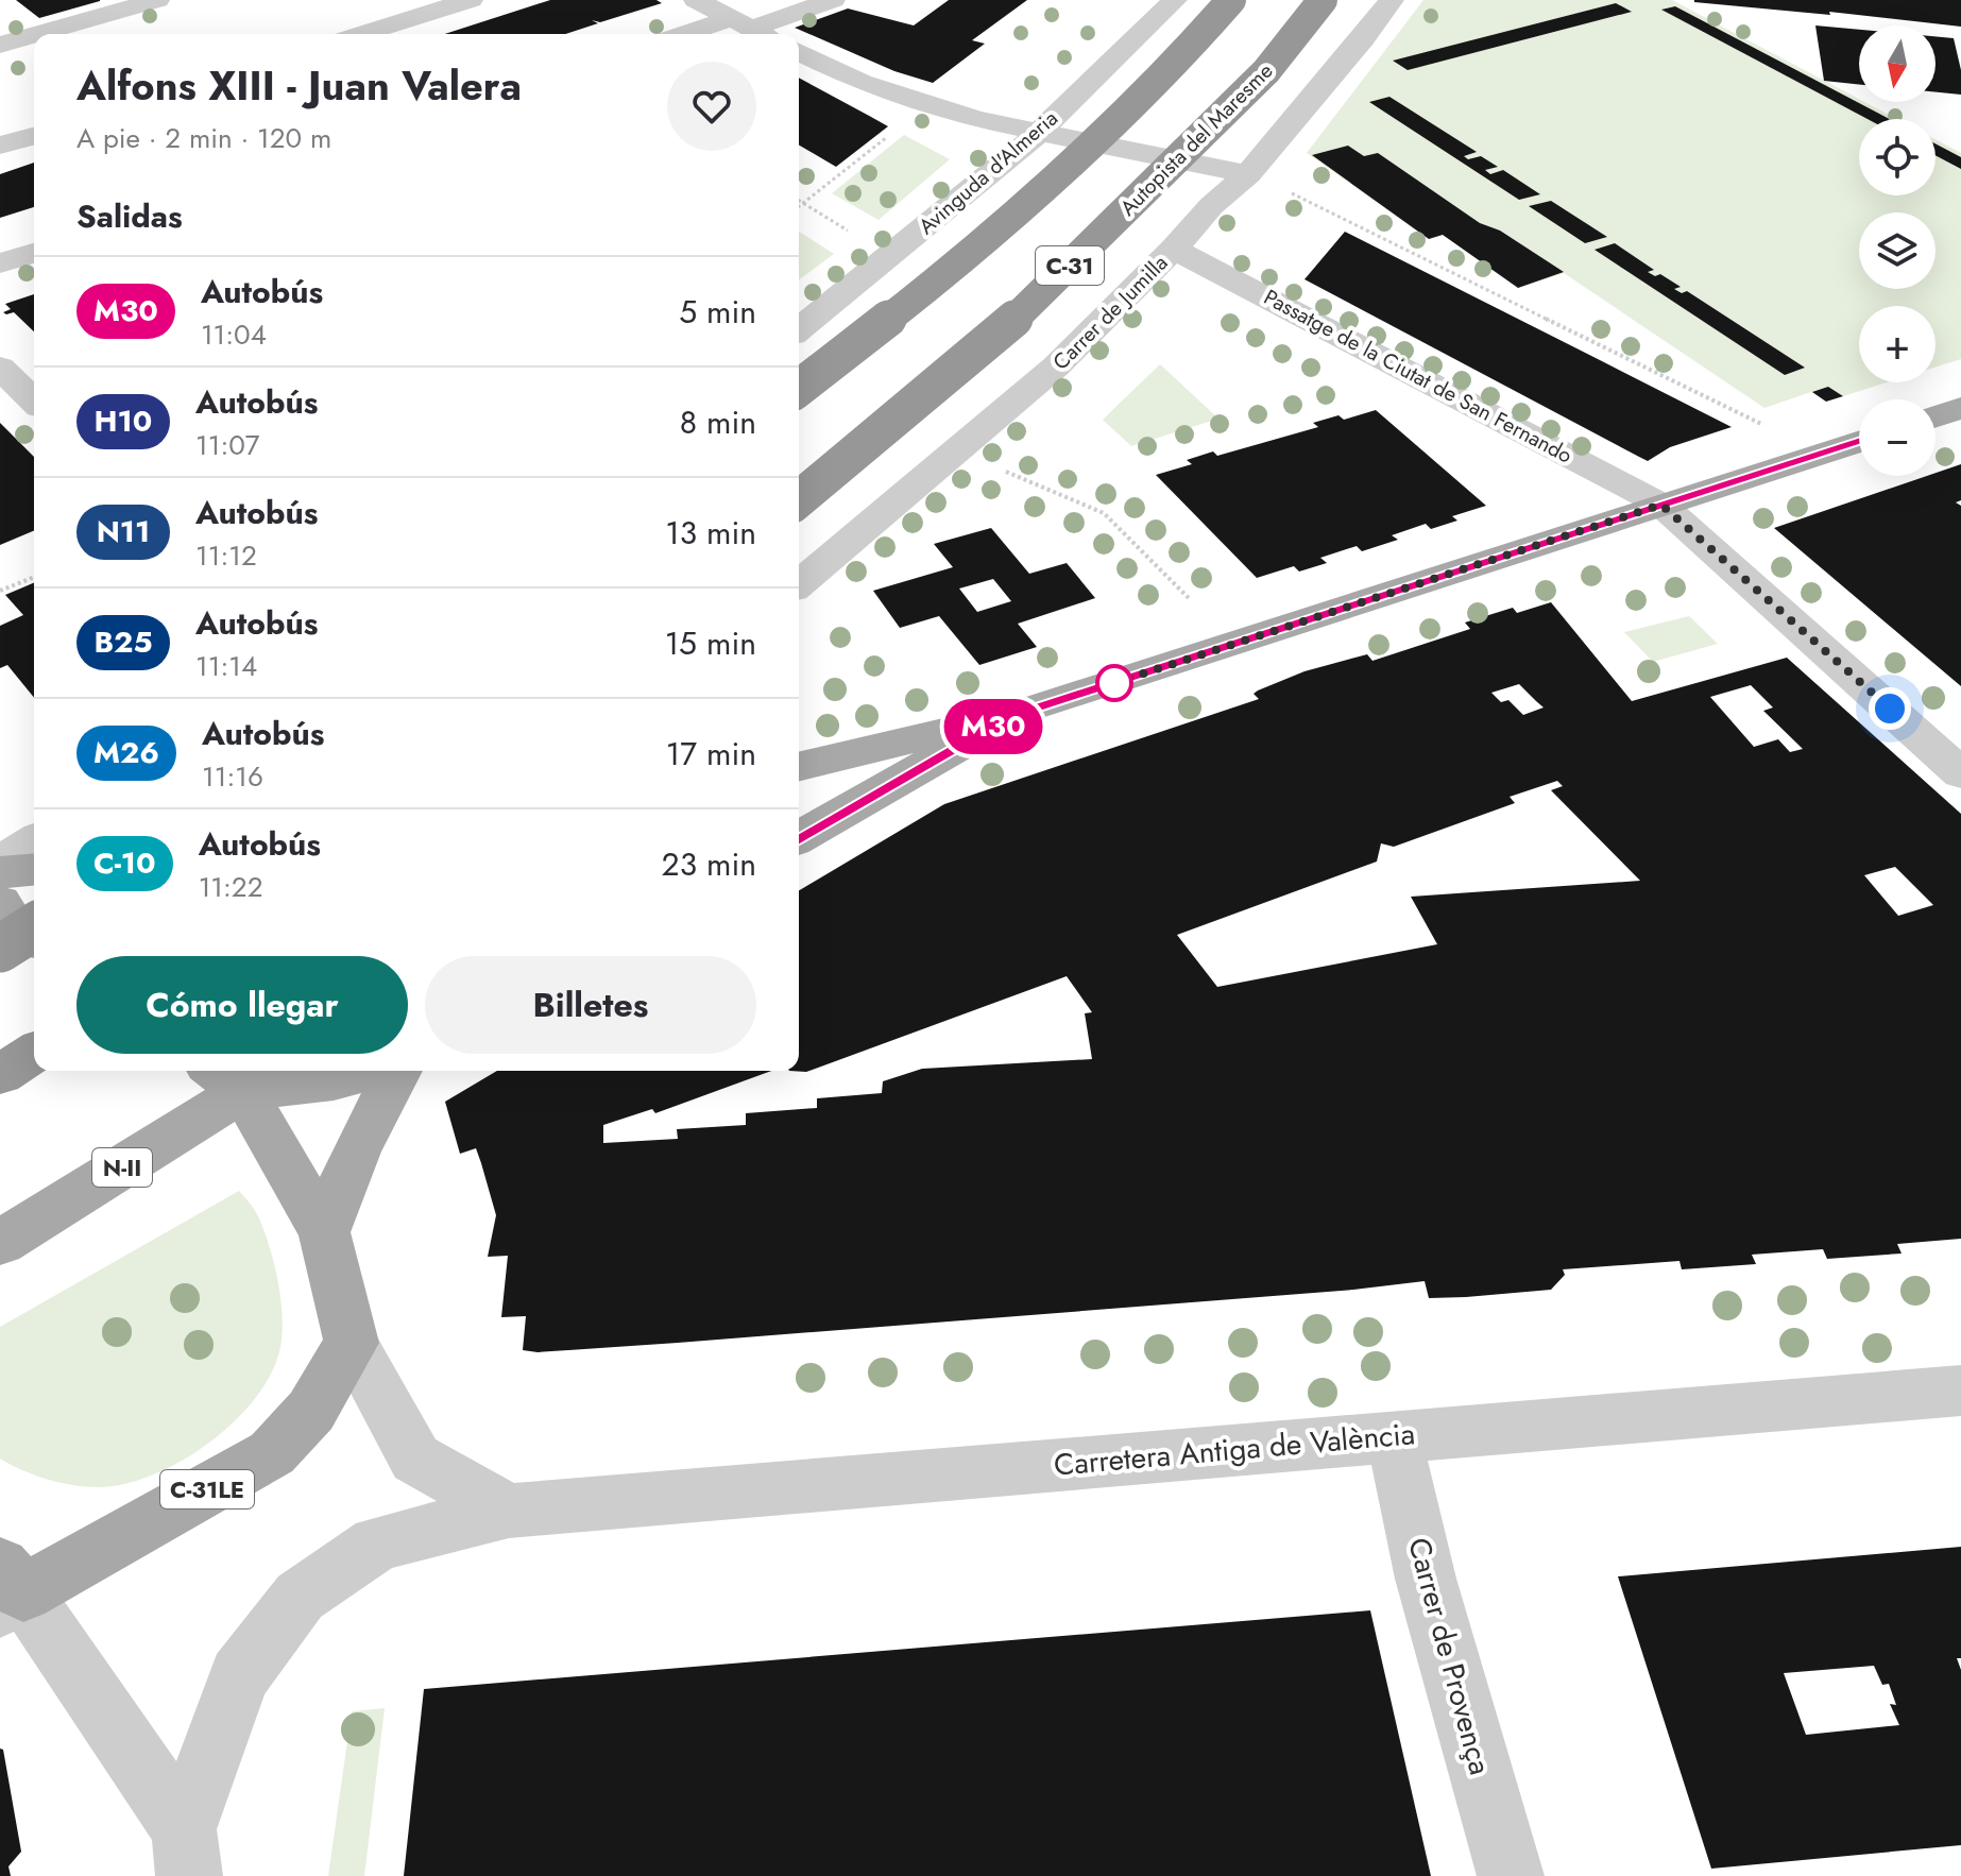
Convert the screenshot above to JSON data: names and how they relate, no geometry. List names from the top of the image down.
{
  "streets": {
    "highway": ["Autopista del Maresme", "C-31"],
    "main road": ["N-II", "C-31LE"],
    "street": [
      "Avinguda d'Almeria",
      "Carrer de Jumilla",
      "Passatge de la Ciutat de San Fernando",
      "Carretera Antiga de València",
      "Carrer de Provença"
    ]
  },
  "crossings": [
    ["Carrer de Jumilla", "Passatge de la Ciutat de San Fernando"],
    ["Carretera Antiga de València", "Carrer de Provença"]
  ],
  "lines": ["bus line M30"],
  "north": "bottom",
  "page": {
    "on_map": "M30",
    "map_buttons": ["+", "−"],
    "heading": [
      ["Alfons XIII - Juan Valera", "A pie · 2 min · 120 m"],
      "Salidas"
    ],
    "list": [
      {
        "mark": "M30",
        "name": "Autobús",
        "note": "11:04",
        "value": "5 min"
      },
      {
        "mark": "H10",
        "name": "Autobús",
        "note": "11:07",
        "value": "8 min"
      },
      {
        "mark": "N11",
        "name": "Autobús",
        "note": "11:12",
        "value": "13 min"
      },
      {
        "mark": "B25",
        "name": "Autobús",
        "note": "11:14",
        "value": "15 min"
      },
      {
        "mark": "M26",
        "name": "Autobús",
        "note": "11:16",
        "value": "17 min"
      },
      {
        "mark": "C-10",
        "name": "Autobús",
        "note": "11:22",
        "value": "23 min"
      }
    ],
    "buttons": ["Cómo llegar", "Billetes"]
  }
}
